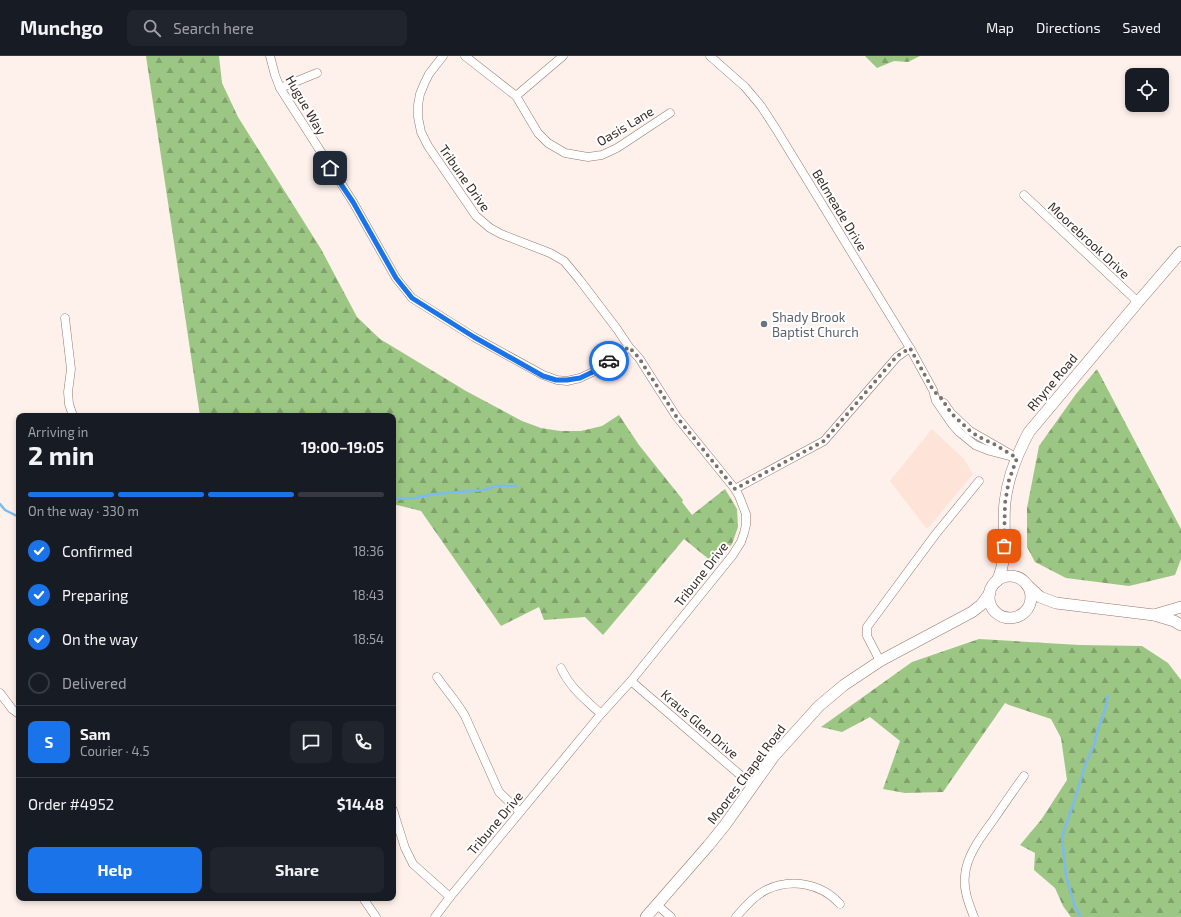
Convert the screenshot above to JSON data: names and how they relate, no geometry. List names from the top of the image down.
{
  "streets": {
    "main road": ["Rhyne Road", "Moores Chapel Road"],
    "street": [
      "Hugue Way",
      "Oasis Lane",
      "Tribune Drive",
      "Belmeade Drive",
      "Moorebrook Drive",
      "Kraus Glen Drive"
    ]
  },
  "crossings": [
    ["Hugue Way", "Tribune Drive"],
    ["Tribune Drive", "Kraus Glen Drive"],
    ["Belmeade Drive", "Rhyne Road"],
    ["Moorebrook Drive", "Rhyne Road"],
    ["Rhyne Road", "Moores Chapel Road"],
    ["Kraus Glen Drive", "Moores Chapel Road"]
  ],
  "places": ["Shady Brook Baptist Church"],
  "page": {
    "header": "Munchgo",
    "search": "Search here",
    "nav": ["Map", "Directions", "Saved"],
    "heading": ["2 min", "Arriving in", "19:00–19:05"],
    "panel": [
      "Sam",
      "Courier · 4.5",
      "Order #4952",
      "$14.48"
    ],
    "bar": "On the way · 330 m",
    "list": [
      ["Confirmed", "18:36"],
      ["Preparing", "18:43"],
      ["On the way", "18:54"],
      "Delivered"
    ],
    "round": "S",
    "buttons": ["Help", "Share"]
  }
}
